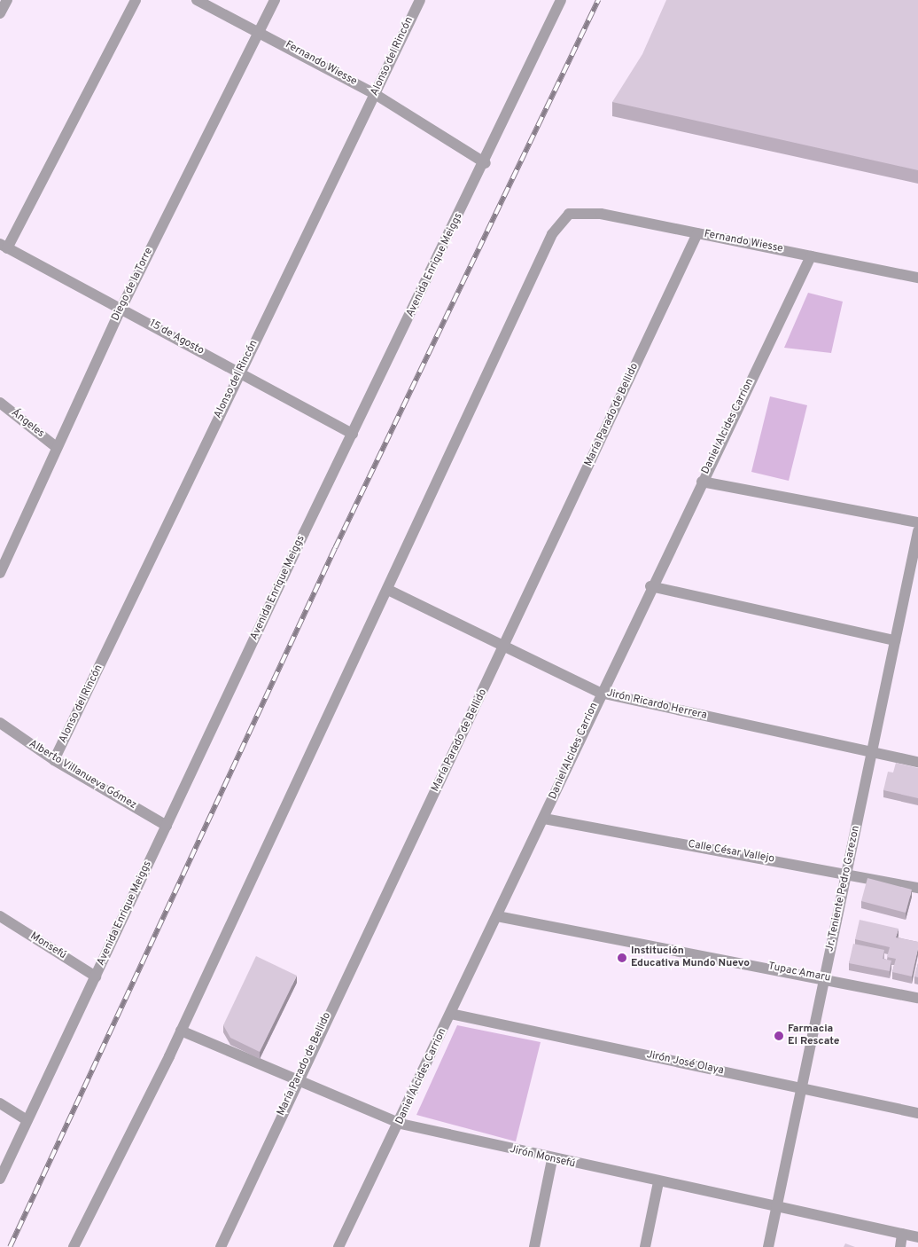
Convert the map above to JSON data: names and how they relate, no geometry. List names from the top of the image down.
{
  "streets": {
    "street": [
      "Alonso del Rincón",
      "Fernando Wiesse",
      "Avenida Enrique Meiggs",
      "Diego de la Torre",
      "15 de Agosto",
      "María Parado de Bellido",
      "Ángeles",
      "Daniel Alcides Carrion",
      "Jirón Ricardo Herrera",
      "Alberto Villanueva Gómez",
      "Calle César Vallejo",
      "Jr. Teniente Pedro Garezon",
      "Monsefú",
      "Tupac Amaru",
      "Jirón José Olaya",
      "Jirón Monsefú"
    ]
  },
  "crossings": [
    ["Alonso del Rincón", "Fernando Wiesse"],
    ["Alonso del Rincón", "15 de Agosto"],
    ["Alonso del Rincón", "Alberto Villanueva Gómez"],
    ["Fernando Wiesse", "Avenida Enrique Meiggs"],
    ["Fernando Wiesse", "Diego de la Torre"],
    ["Fernando Wiesse", "María Parado de Bellido"],
    ["Fernando Wiesse", "Daniel Alcides Carrion"],
    ["Fernando Wiesse", "Jirón Ricardo Herrera"],
    ["Avenida Enrique Meiggs", "15 de Agosto"],
    ["Avenida Enrique Meiggs", "Alberto Villanueva Gómez"],
    ["Avenida Enrique Meiggs", "Monsefú"],
    ["Diego de la Torre", "15 de Agosto"],
    ["Diego de la Torre", "Ángeles"],
    ["María Parado de Bellido", "Jirón Ricardo Herrera"],
    ["María Parado de Bellido", "Jirón Monsefú"],
    ["Daniel Alcides Carrion", "Jirón Ricardo Herrera"],
    ["Daniel Alcides Carrion", "Calle César Vallejo"],
    ["Daniel Alcides Carrion", "Tupac Amaru"],
    ["Daniel Alcides Carrion", "Jirón José Olaya"],
    ["Daniel Alcides Carrion", "Jirón Monsefú"],
    ["Jirón Ricardo Herrera", "Jr. Teniente Pedro Garezon"],
    ["Calle César Vallejo", "Jr. Teniente Pedro Garezon"],
    ["Jr. Teniente Pedro Garezon", "Tupac Amaru"],
    ["Jr. Teniente Pedro Garezon", "Jirón José Olaya"],
    ["Jr. Teniente Pedro Garezon", "Jirón Monsefú"]
  ],
  "places": ["Institución Educativa Mundo Nuevo", "Farmacia El Rescate"]
}
